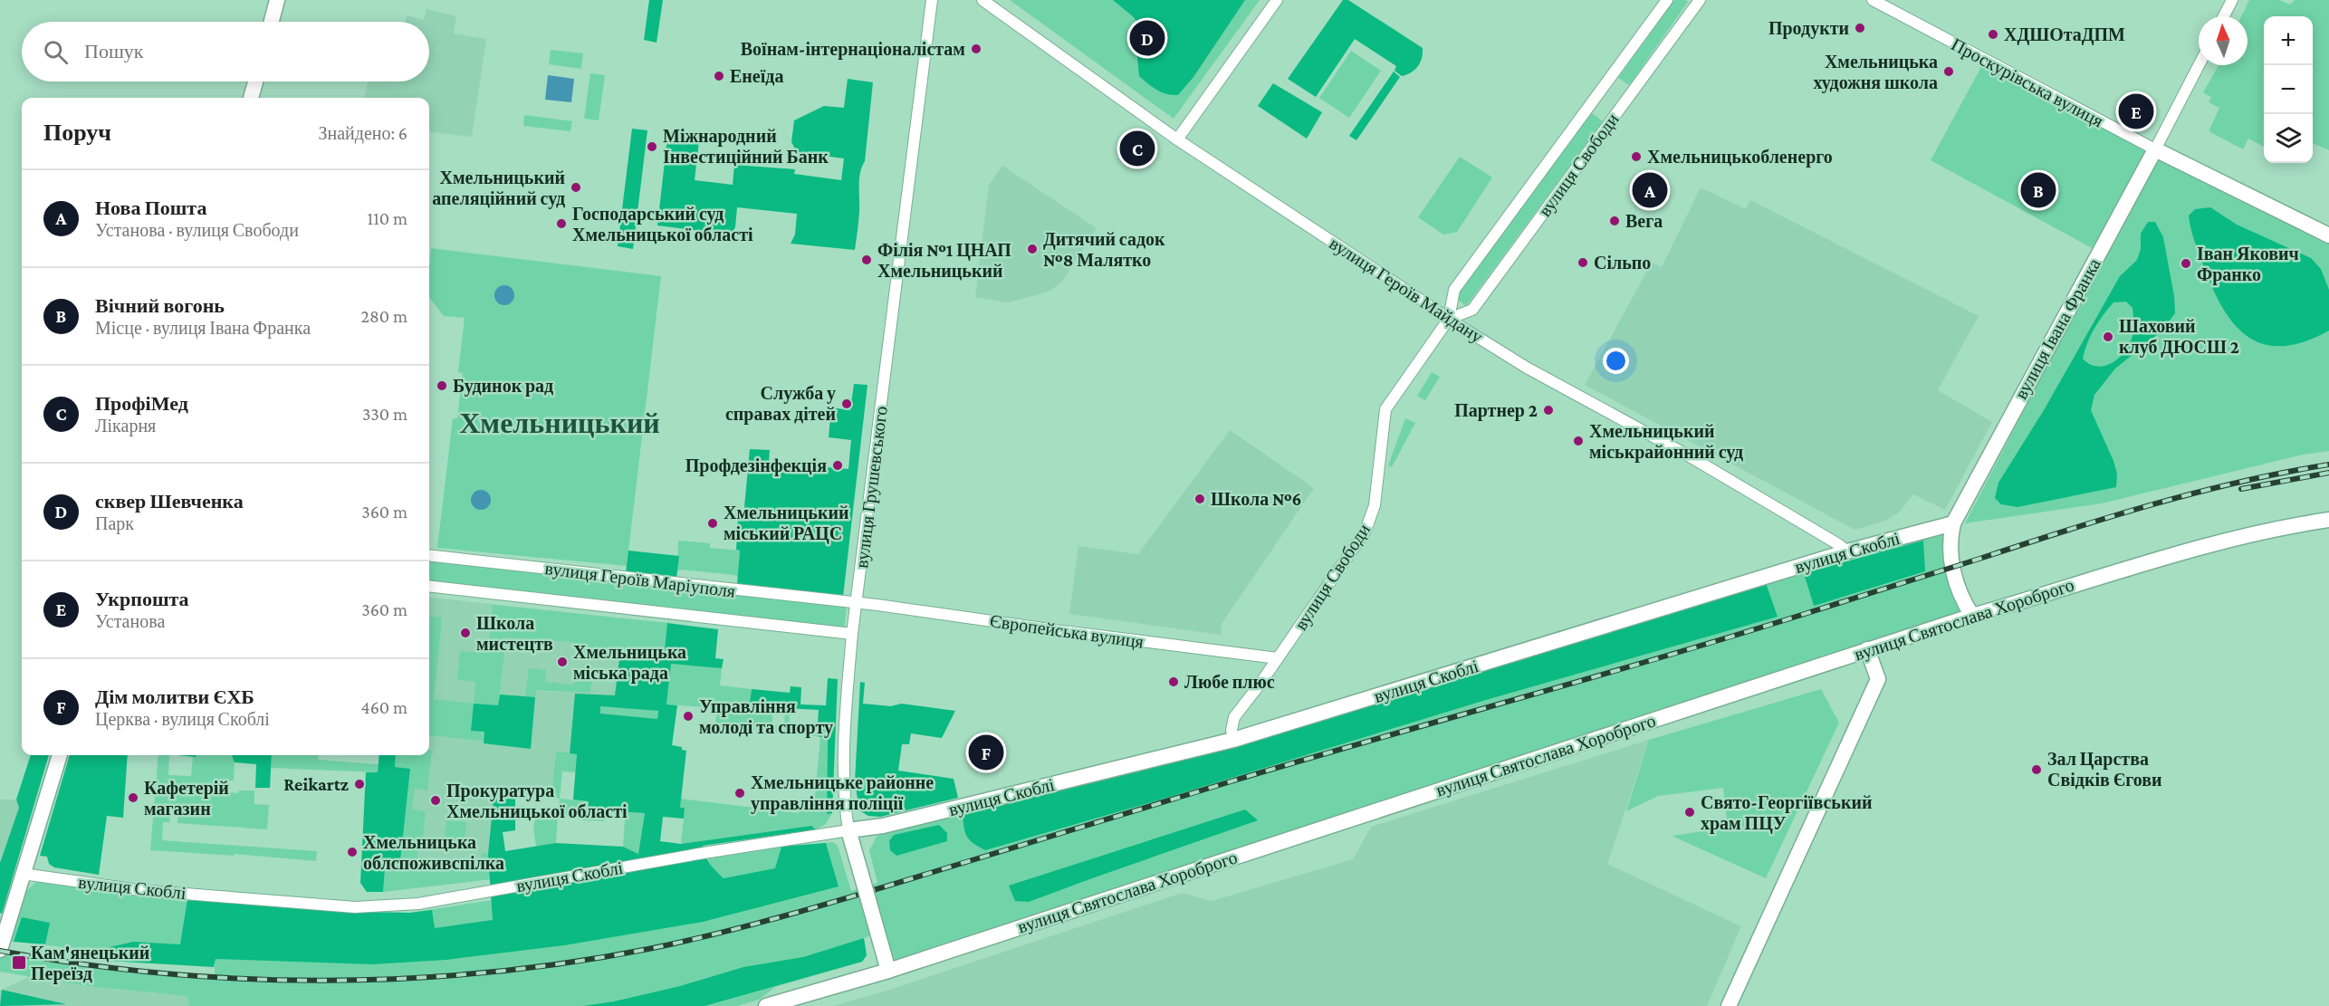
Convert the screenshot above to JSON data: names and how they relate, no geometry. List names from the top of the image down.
{
  "streets": {
    "main road": [
      "Проскурівська вулиця",
      "вулиця Івана Франка",
      "вулиця Грушевського",
      "вулиця Скоблі",
      "вулиця Святослава Хороброго"
    ],
    "street": [
      "вулиця Свободи",
      "вулиця Героїв Майдану",
      "вулиця Героїв Маріуполя",
      "Європейська вулиця"
    ]
  },
  "crossings": [
    ["Проскурівська вулиця", "вулиця Івана Франка"],
    ["вулиця Свободи", "вулиця Героїв Майдану"],
    ["вулиця Свободи", "вулиця Скоблі"],
    ["вулиця Свободи", "Європейська вулиця"],
    ["вулиця Героїв Майдану", "вулиця Скоблі"],
    ["вулиця Івана Франка", "вулиця Скоблі"],
    ["вулиця Івана Франка", "вулиця Святослава Хороброго"],
    ["вулиця Грушевського", "вулиця Скоблі"],
    ["вулиця Грушевського", "вулиця Героїв Маріуполя"],
    ["вулиця Грушевського", "вулиця Святослава Хороброго"],
    ["вулиця Грушевського", "Європейська вулиця"],
    ["вулиця Героїв Маріуполя", "Європейська вулиця"]
  ],
  "districts": ["Хмельницький"],
  "places": {
    "other": [
      "Продукти",
      "ХДШОтаДПМ",
      "Воїнам-інтернаціоналістам",
      "Хмельницька художня школа",
      "Енеїда",
      "Міжнародний Інвестиційний Банк",
      "Хмельницькобленерго",
      "Хмельницький апеляційний суд",
      "Вега",
      "Господарський суд Хмельницької області",
      "Дитячий садок №8 Малятко",
      "Філія №1 ЦНАП Хмельницький",
      "Сільпо",
      "Іван Якович Франко",
      "Шаховий клуб ДЮСШ 2",
      "Будинок рад",
      "Служба у справах дітей",
      "Партнер 2",
      "Хмельницький міськрайонний суд",
      "Профдезінфекція",
      "Школа №6",
      "Хмельницький міський РАЦС",
      "Школа мистецтв",
      "Хмельницька міська рада",
      "Любе плюс",
      "Управління молоді та спорту",
      "Зал Царства Свідків Єгови",
      "Reikartz",
      "Хмельницьке районне управління поліції",
      "Кафетерій магазин",
      "Прокуратура Хмельницької області",
      "Свято-Георгіївський храм ПЦУ",
      "Хмельницька облспоживспілка"
    ],
    "transit": ["Кам'янецький Переїзд"]
  },
  "north": "top",
  "page": {
    "map_buttons": ["+", "−"],
    "pins": [
      "D",
      "E",
      "C",
      "A",
      "B",
      "F"
    ],
    "search": "Пошук",
    "heading": ["Поруч", "Знайдено: 6"],
    "list": [
      {
        "mark": "A",
        "name": "Нова Пошта",
        "note": "Установа · вулиця Свободи",
        "value": "110 m"
      },
      {
        "mark": "B",
        "name": "Вічний вогонь",
        "note": "Місце · вулиця Івана Франка",
        "value": "280 m"
      },
      {
        "mark": "C",
        "name": "ПрофіМед",
        "note": "Лікарня",
        "value": "330 m"
      },
      {
        "mark": "D",
        "name": "сквер Шевченка",
        "note": "Парк",
        "value": "360 m"
      },
      {
        "mark": "E",
        "name": "Укрпошта",
        "note": "Установа",
        "value": "360 m"
      },
      {
        "mark": "F",
        "name": "Дім молитви ЄХБ",
        "note": "Церква · вулиця Скоблі",
        "value": "460 m"
      }
    ]
  }
}
